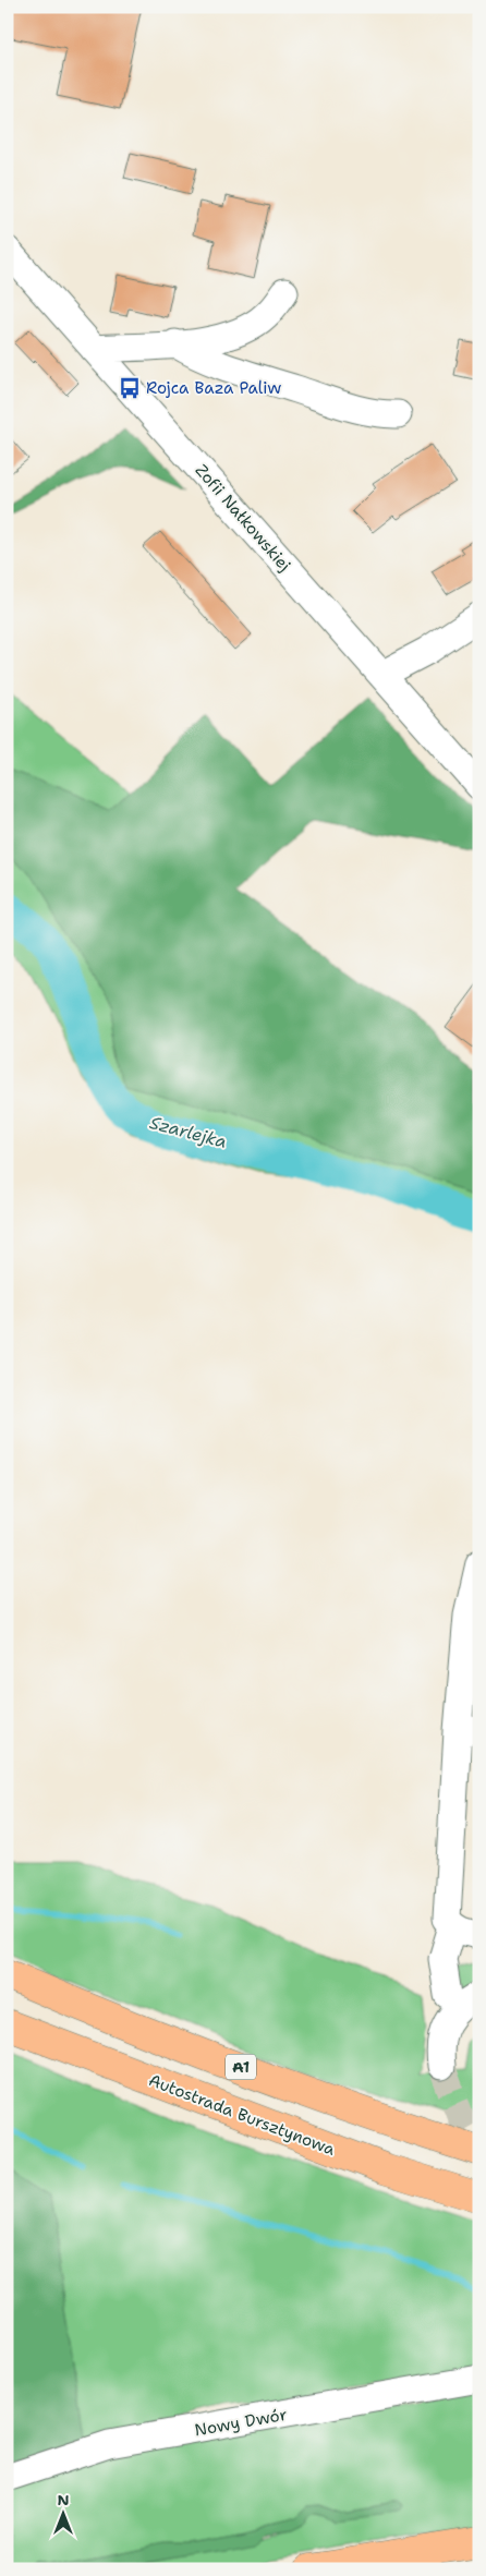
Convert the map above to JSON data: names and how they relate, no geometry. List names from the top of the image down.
{
  "streets": {
    "main road": ["A1", "Autostrada Bursztynowa"],
    "street": ["Zofii Nałkowskiej", "Nowy Dwór"]
  },
  "water": ["Szarlejka"],
  "places": {
    "bus stop": ["Rojca Baza Paliw"]
  },
  "north": "top"
}
